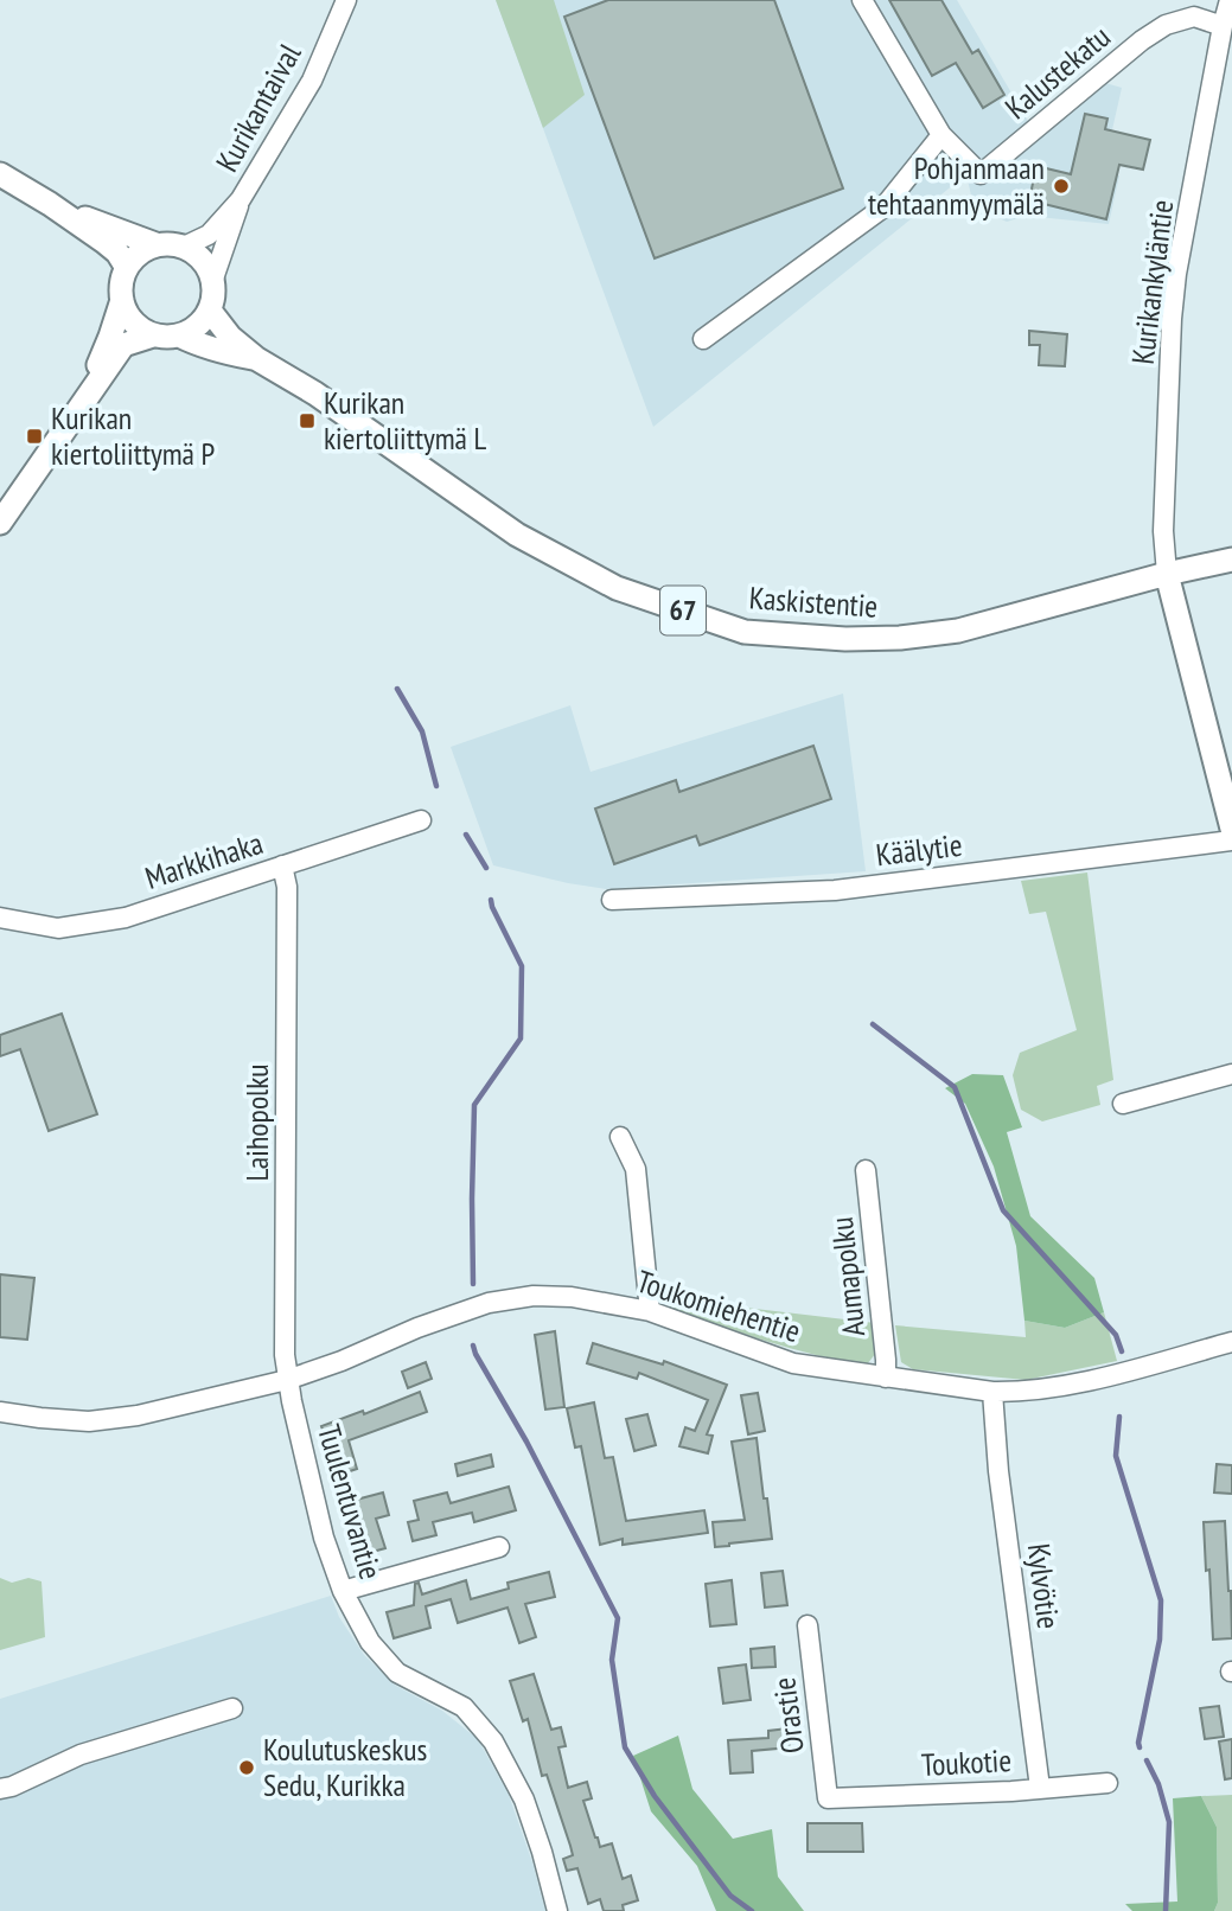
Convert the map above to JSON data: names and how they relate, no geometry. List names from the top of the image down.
{
  "streets": {
    "main road": ["Kaskistentie", "67"],
    "street": [
      "Kalustekatu",
      "Kurikantaival",
      "Kurikankyläntie",
      "Käälytie",
      "Markkihaka",
      "Laihopolku",
      "Aumapolku",
      "Toukomiehentie",
      "Tuulentuvantie",
      "Kylvötie",
      "Orastie",
      "Toukotie"
    ]
  },
  "crossings": [
    ["Kalustekatu", "Kurikankyläntie"],
    ["Kurikantaival", "Kaskistentie"],
    ["Kurikantaival", "67"],
    ["Kurikankyläntie", "Kaskistentie"],
    ["Kaskistentie", "67"],
    ["Markkihaka", "Laihopolku"],
    ["Laihopolku", "Toukomiehentie"],
    ["Laihopolku", "Tuulentuvantie"],
    ["Aumapolku", "Toukomiehentie"],
    ["Toukomiehentie", "Tuulentuvantie"],
    ["Toukomiehentie", "Kylvötie"],
    ["Kylvötie", "Toukotie"],
    ["Orastie", "Toukotie"]
  ],
  "places": {
    "other": ["Pohjanmaan tehtaanmyymälä", "Koulutuskeskus Sedu, Kurikka"],
    "transit": ["Kurikan kiertoliittymä L", "Kurikan kiertoliittymä P"]
  }
}
